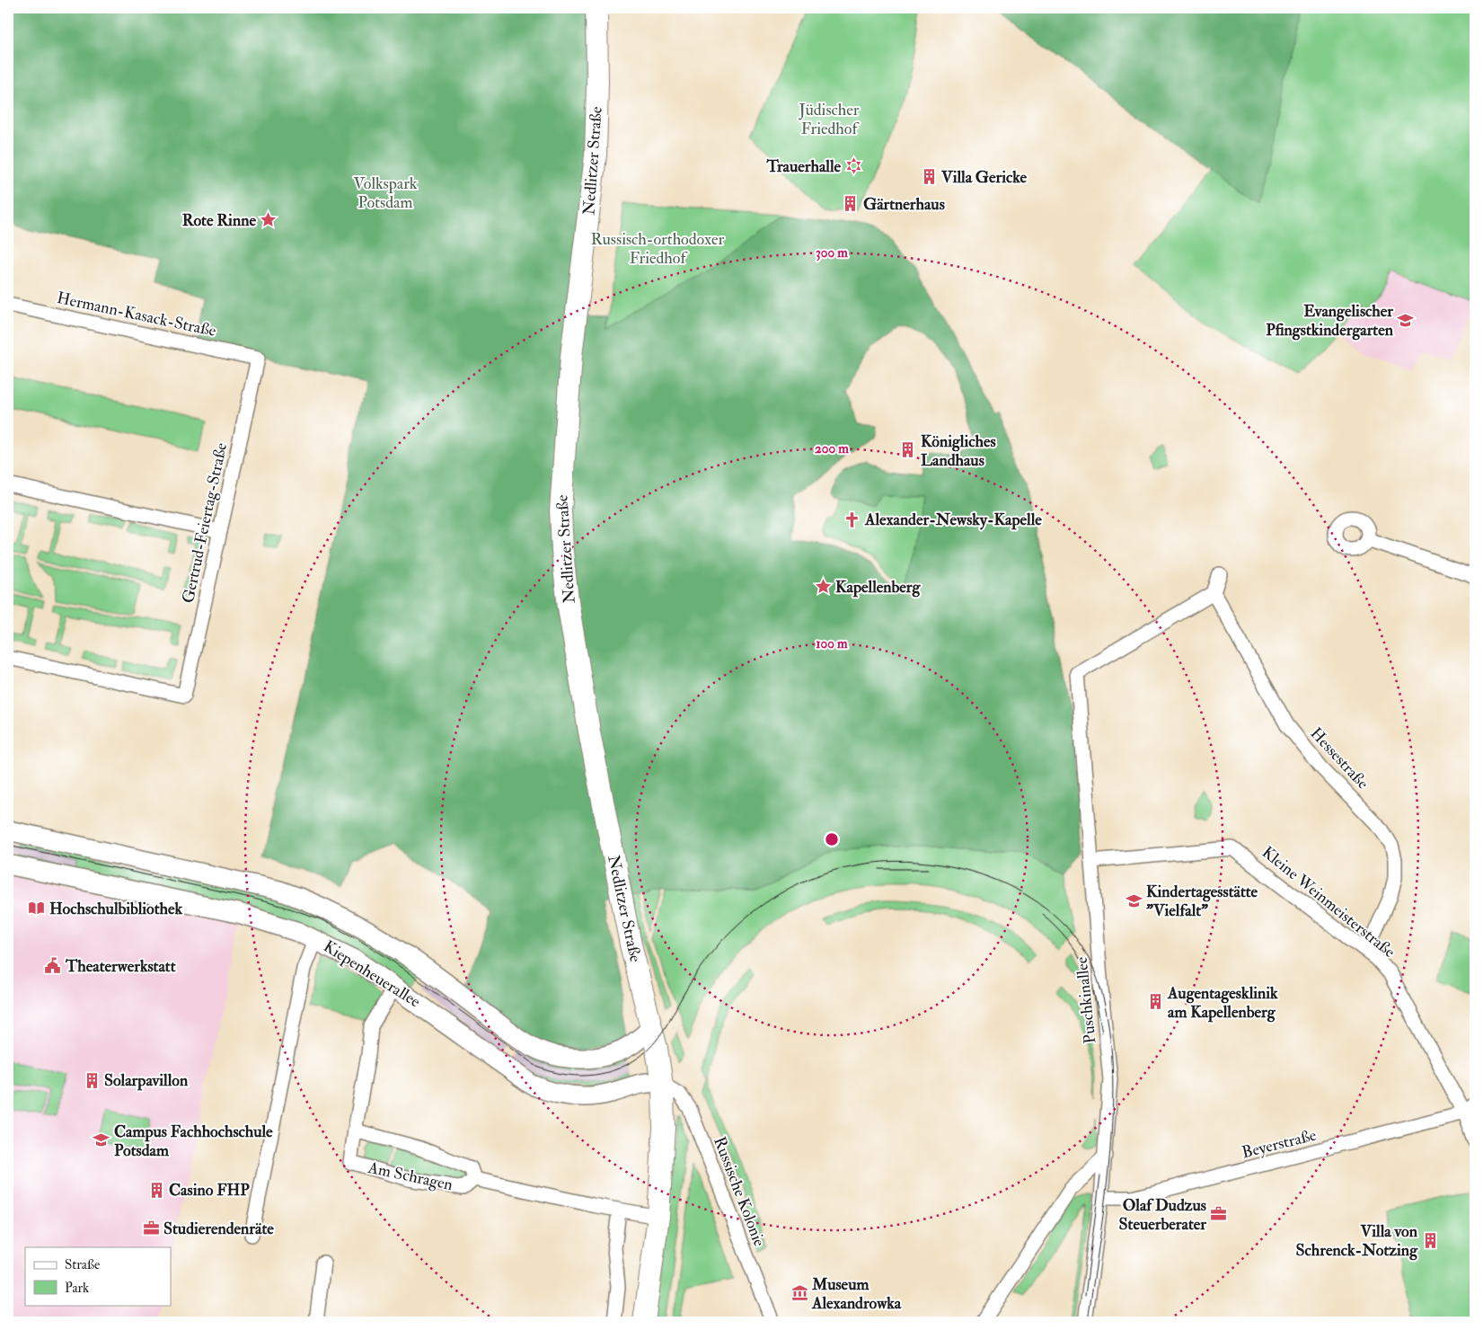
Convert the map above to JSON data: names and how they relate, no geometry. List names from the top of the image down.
{
  "streets": {
    "main road": ["Nedlitzer Straße"],
    "street": [
      "Hermann-Kasack-Straße",
      "Gertrud-Feiertag-Straße",
      "Hessestraße",
      "Kleine Weinmeisterstraße",
      "Kiepenheuerallee",
      "Puschkinallee",
      "Beyerstraße",
      "Am Schragen",
      "Russische Kolonie"
    ]
  },
  "crossings": [
    ["Nedlitzer Straße", "Kiepenheuerallee"],
    ["Nedlitzer Straße", "Russische Kolonie"],
    ["Hermann-Kasack-Straße", "Gertrud-Feiertag-Straße"],
    ["Hessestraße", "Kleine Weinmeisterstraße"],
    ["Hessestraße", "Puschkinallee"],
    ["Kleine Weinmeisterstraße", "Puschkinallee"],
    ["Kleine Weinmeisterstraße", "Beyerstraße"],
    ["Kiepenheuerallee", "Am Schragen"],
    ["Kiepenheuerallee", "Russische Kolonie"],
    ["Puschkinallee", "Beyerstraße"]
  ],
  "parks": ["Jüdischer Friedhof", "Volkspark Potsdam", "Russisch-orthodoxer Friedhof"],
  "places": {
    "synagogue": ["Trauerhalle"],
    "building": [
      "Villa Gericke",
      "Gärtnerhaus",
      "Königliches Landhaus",
      "Augentagesklinik am Kapellenberg",
      "Solarpavillon",
      "Casino FHP",
      "Villa von Schrenck-Notzing"
    ],
    "place": ["Rote Rinne", "Kapellenberg"],
    "school or university": ["Evangelischer Pfingstkindergarten", "Kindertagesstätte \"Vielfalt\"", "Campus Fachhochschule Potsdam"],
    "church": ["Alexander-Newsky-Kapelle"],
    "library": ["Hochschulbibliothek"],
    "public building": ["Theaterwerkstatt"],
    "office": ["Olaf Dudzus Steuerberater", "Studierendenräte"],
    "museum": ["Museum Alexandrowka"]
  },
  "legend": ["Straße", "Park"],
  "rings": ["300 m", "200 m", "100 m"]
}
